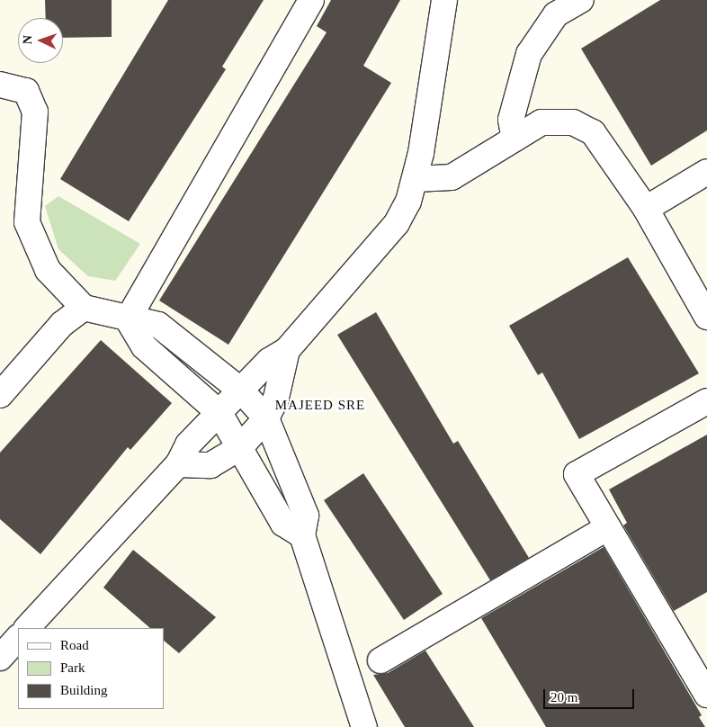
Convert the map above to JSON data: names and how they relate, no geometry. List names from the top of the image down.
{
  "districts": ["MAJEED SRE"],
  "legend": ["Road", "Park", "Building"],
  "scale_bar": "20 m",
  "north": "left"
}
